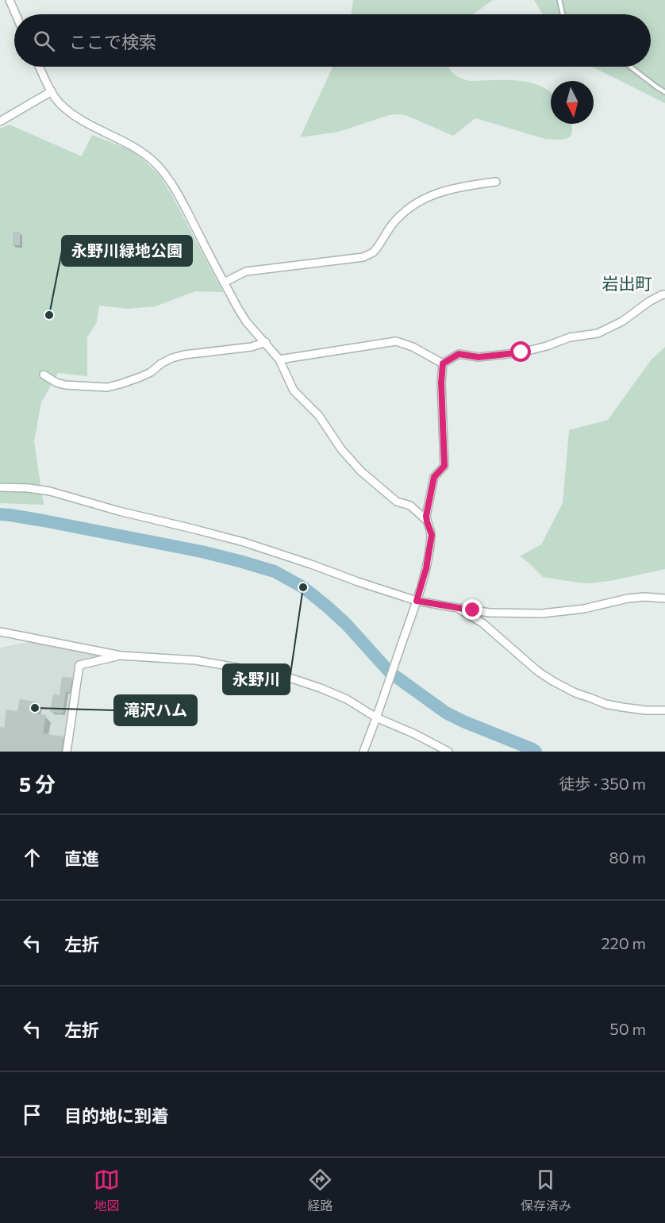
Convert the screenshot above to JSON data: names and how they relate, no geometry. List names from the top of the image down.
{
  "districts": ["岩出町"],
  "places": ["永野川緑地公園", "永野川", "滝沢ハム"],
  "north": "bottom",
  "page": {
    "search": "ここで検索",
    "heading": ["5 分", "徒歩 · 350 m"],
    "list": [
      ["直進", "80 m"],
      ["左折", "220 m"],
      ["左折", "50 m"],
      "目的地に到着"
    ],
    "nav": ["地図", "経路", "保存済み"]
  }
}
